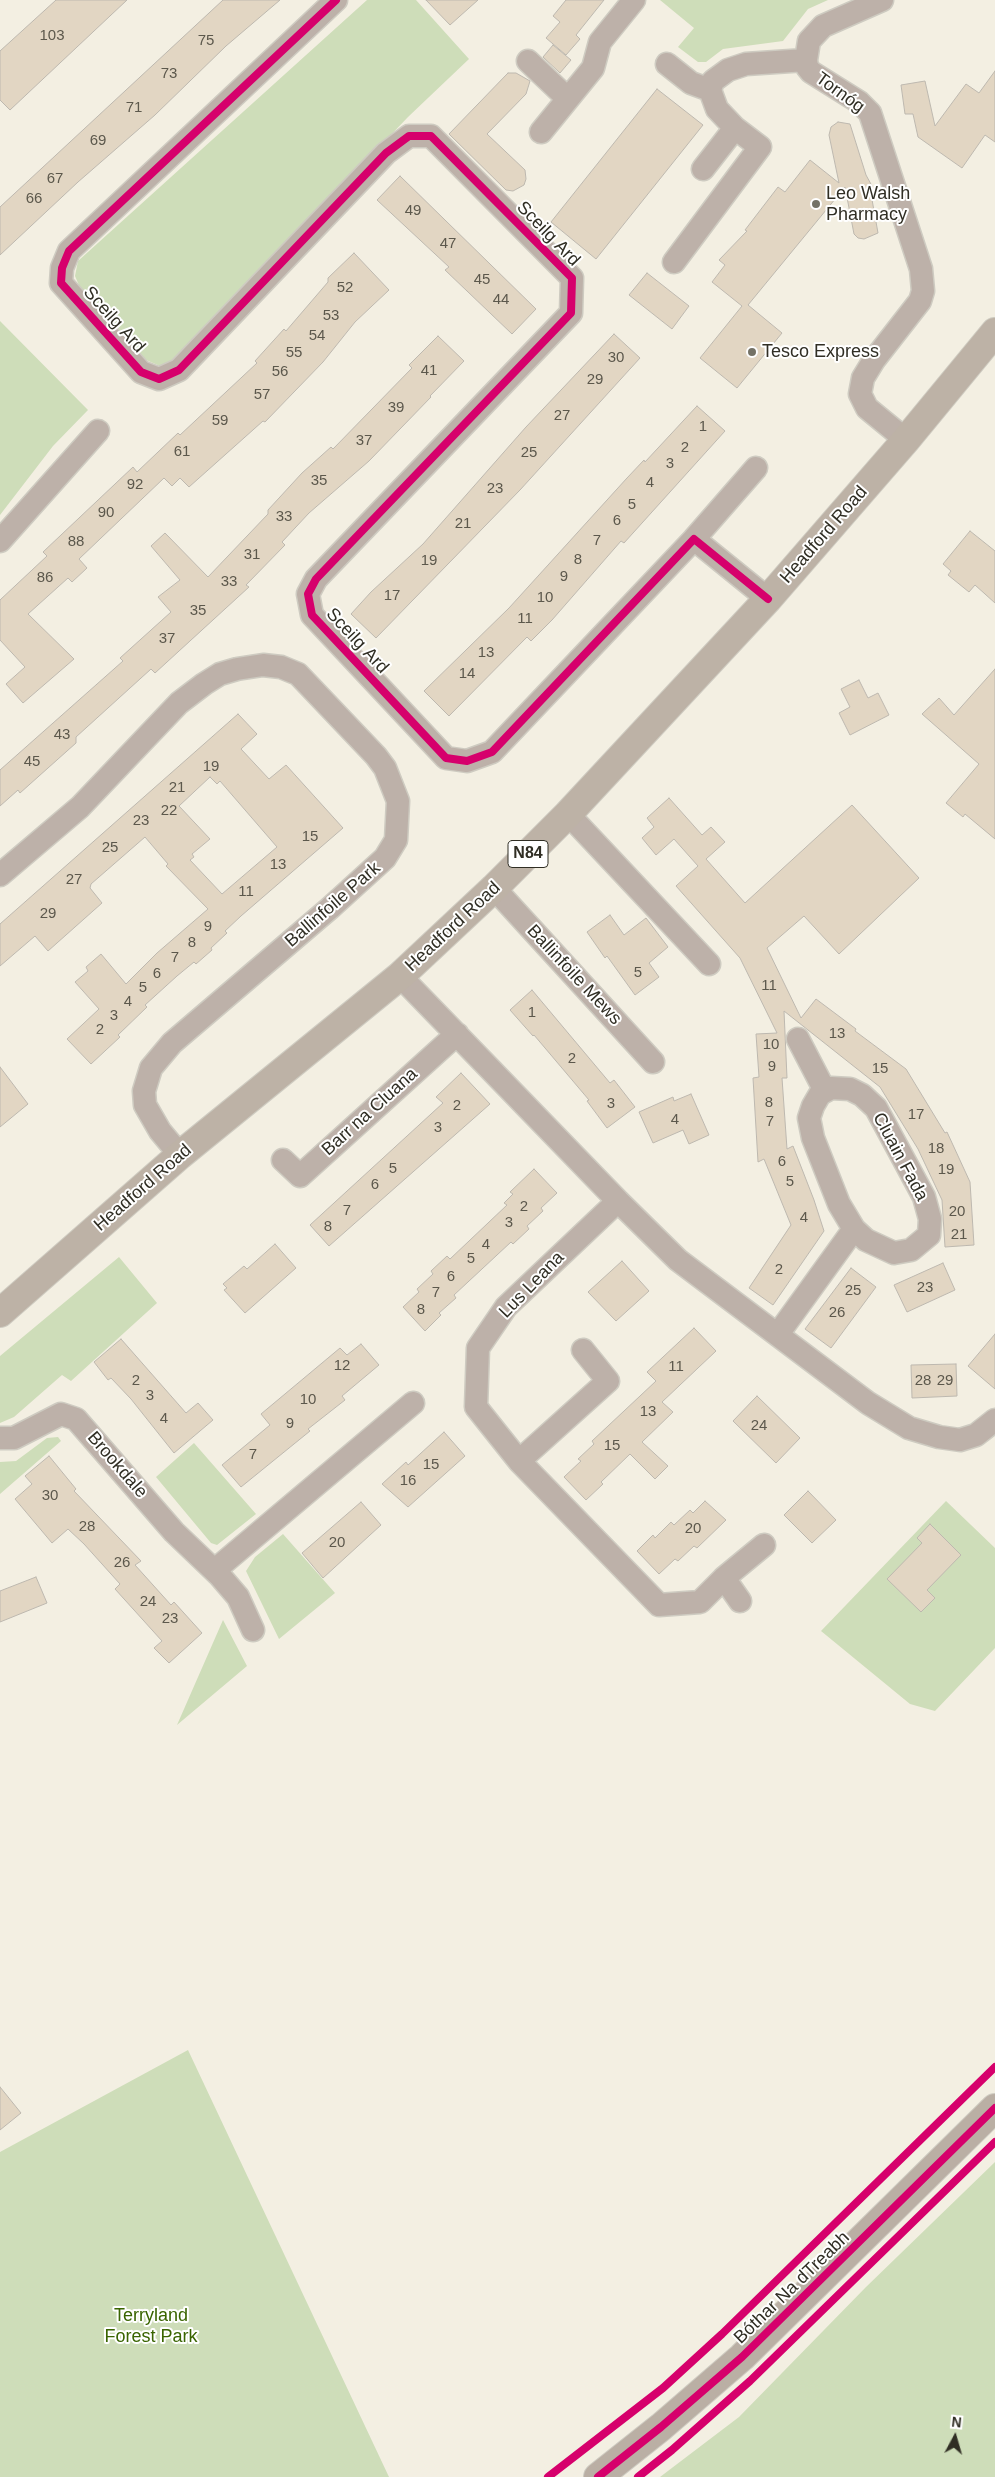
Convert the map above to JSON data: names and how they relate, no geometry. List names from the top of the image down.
{
  "streets": {
    "highway": ["Bóthar Na dTreabh"],
    "main road": ["Headford Road", "N84"],
    "street": [
      "Tornóg",
      "Sceilg Ard",
      "Ballinfoile Park",
      "Ballinfoile Mews",
      "Barr na Cluana",
      "Cluain Fada",
      "Lus Leana",
      "Brookdale"
    ]
  },
  "crossings": [
    ["Tornóg", "Headford Road"],
    ["Headford Road", "Ballinfoile Park"],
    ["Headford Road", "Ballinfoile Mews"]
  ],
  "parks": ["Terryland Forest Park"],
  "places": ["Leo Walsh Pharmacy", "Tesco Express"],
  "house_numbers": [
    "103",
    "75",
    "73",
    "71",
    "69",
    "67",
    "66",
    "49",
    "47",
    "45",
    "52",
    "44",
    "53",
    "54",
    "55",
    "30",
    "41",
    "56",
    "29",
    "57",
    "39",
    "27",
    "59",
    "1",
    "37",
    "2",
    "61",
    "25",
    "3",
    "35",
    "4",
    "92",
    "23",
    "5",
    "90",
    "33",
    "6",
    "21",
    "7",
    "88",
    "31",
    "8",
    "19",
    "9",
    "86",
    "33",
    "17",
    "10",
    "35",
    "11",
    "37",
    "13",
    "14",
    "43",
    "45",
    "19",
    "21",
    "22",
    "23",
    "15",
    "25",
    "13",
    "27",
    "11",
    "29",
    "9",
    "8",
    "7",
    "5",
    "6",
    "11",
    "5",
    "4",
    "1",
    "3",
    "2",
    "13",
    "10",
    "2",
    "9",
    "15",
    "8",
    "3",
    "2",
    "17",
    "4",
    "7",
    "3",
    "18",
    "6",
    "5",
    "19",
    "5",
    "6",
    "2",
    "7",
    "20",
    "4",
    "3",
    "8",
    "21",
    "4",
    "5",
    "2",
    "6",
    "23",
    "25",
    "7",
    "8",
    "26",
    "12",
    "11",
    "2",
    "28",
    "29",
    "3",
    "10",
    "13",
    "4",
    "9",
    "24",
    "15",
    "7",
    "15",
    "16",
    "30",
    "28",
    "20",
    "20",
    "26",
    "24",
    "23"
  ],
  "north": "top"
}
